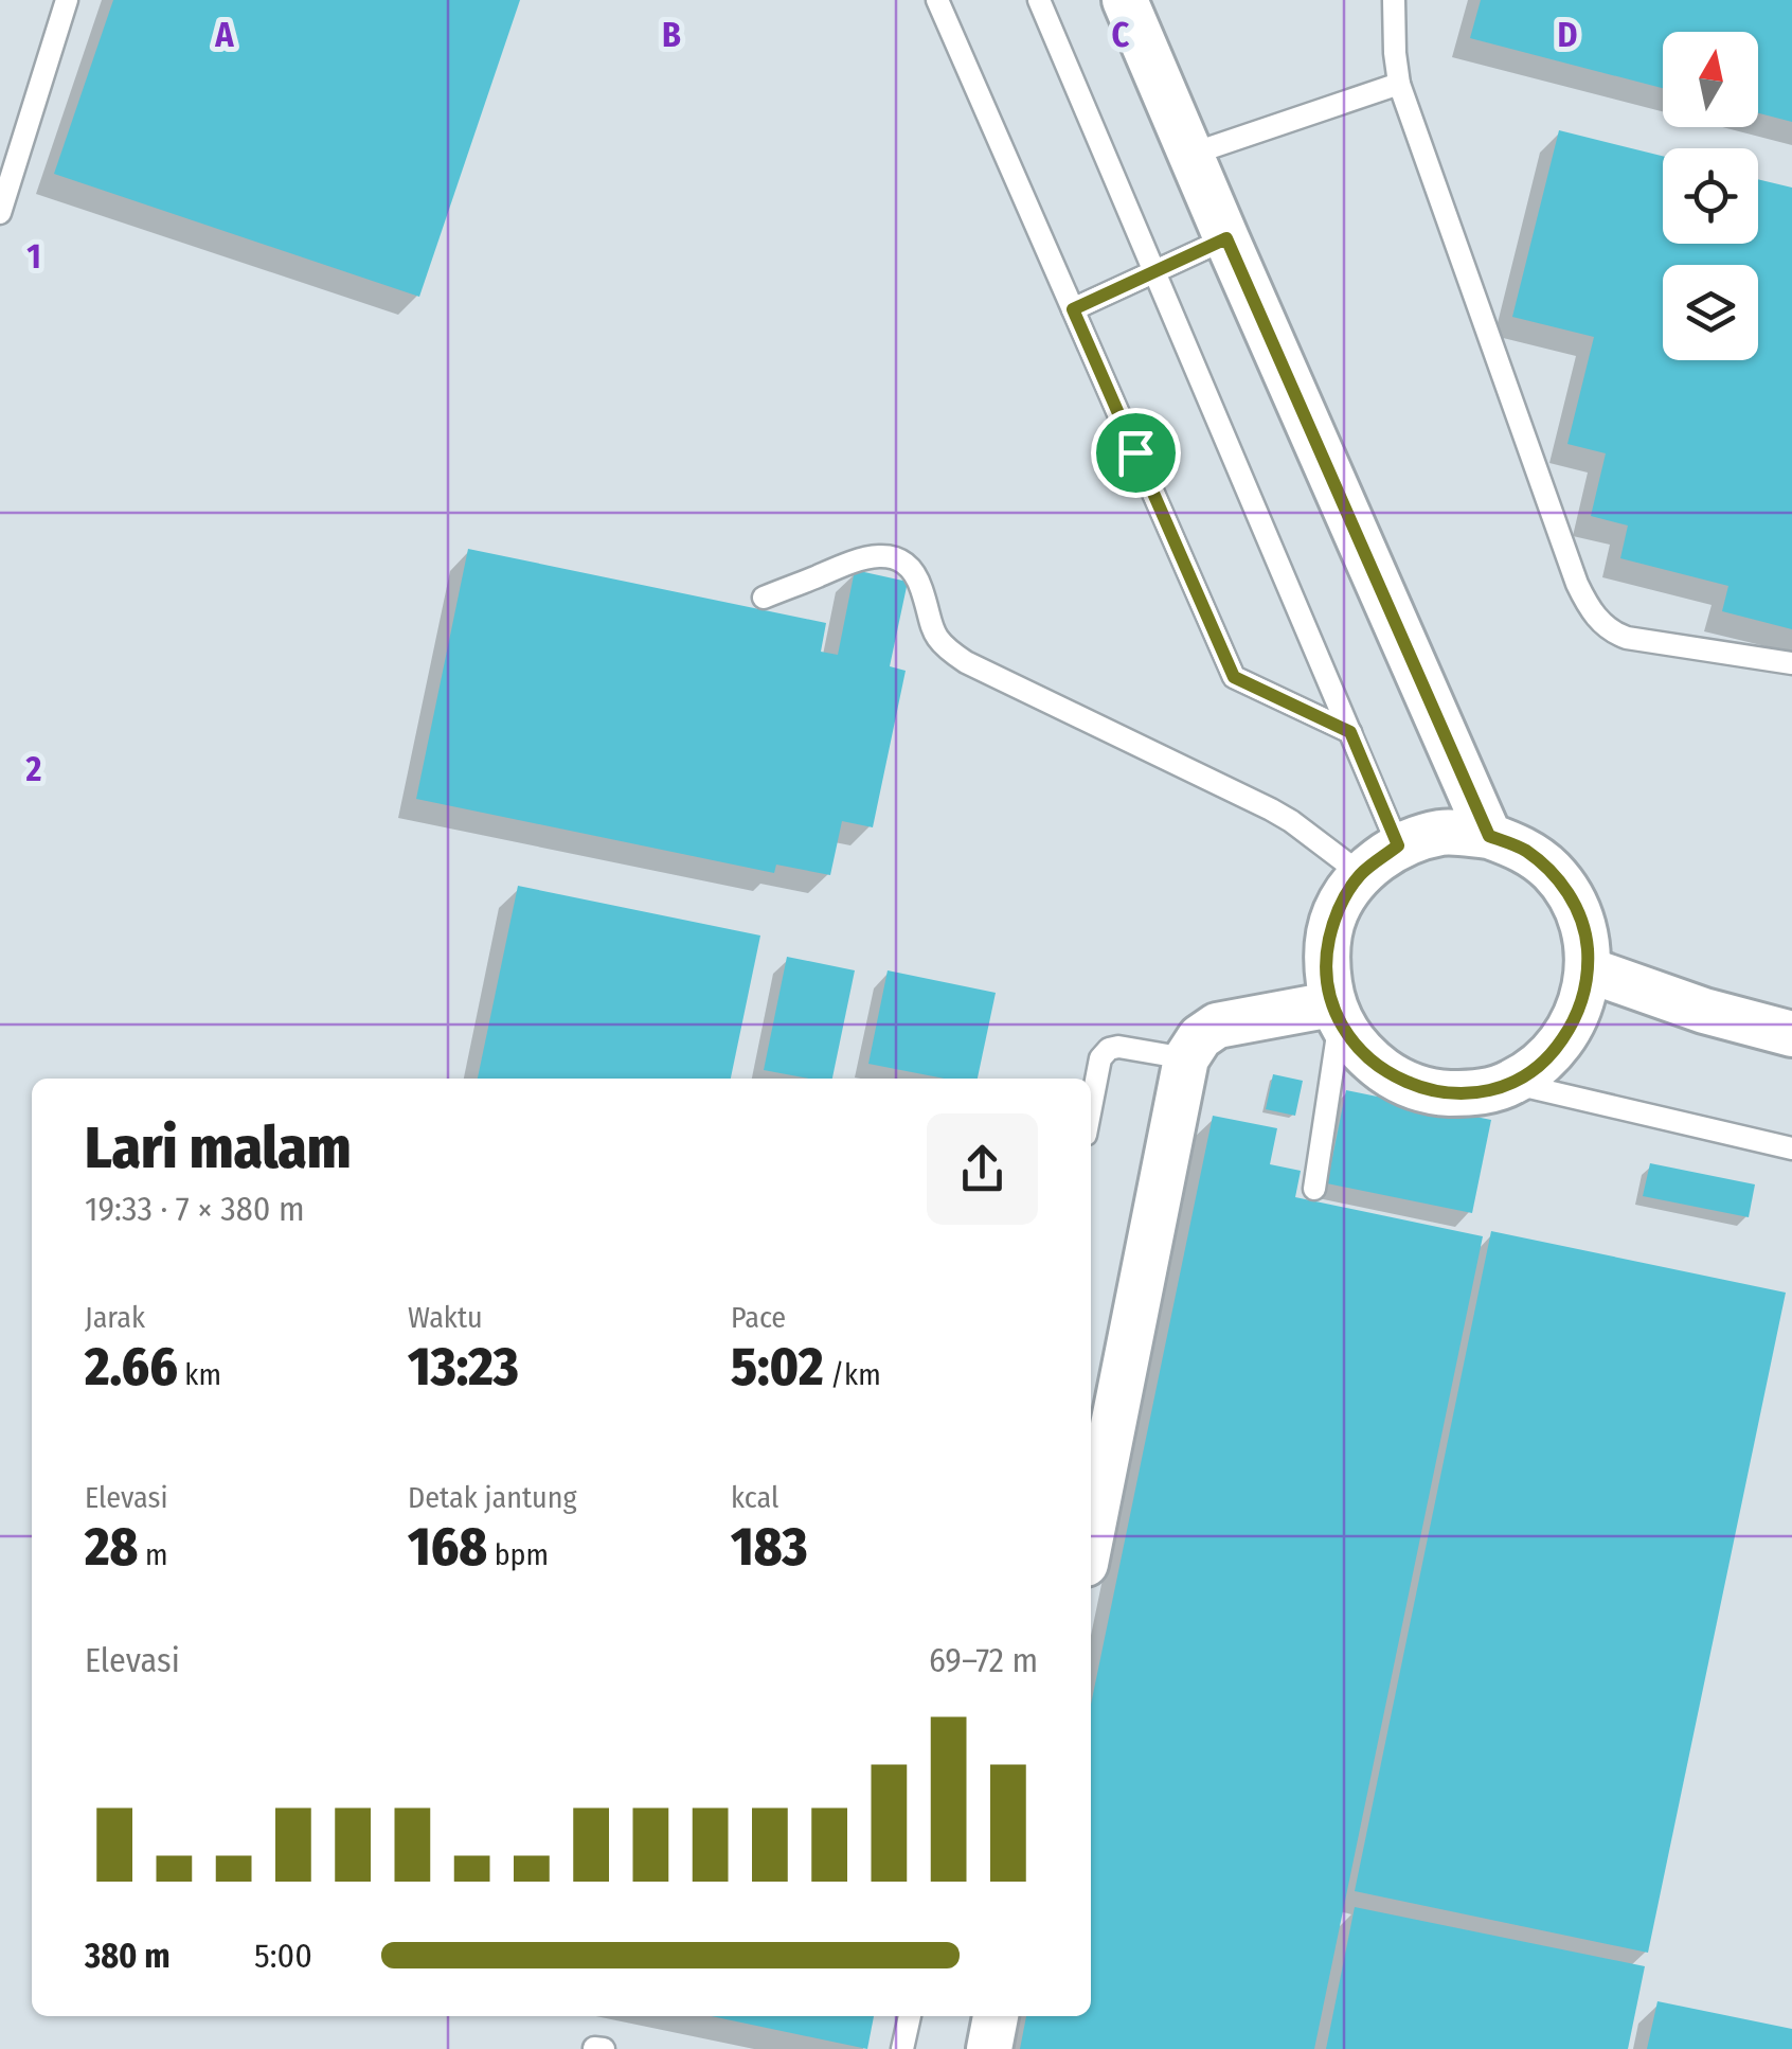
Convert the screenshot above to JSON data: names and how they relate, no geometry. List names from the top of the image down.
{
  "north": "top",
  "page": {
    "heading": ["Lari malam", "19:33 · 7 × 380 m"],
    "stats": [
      ["Jarak", "2.66 km"],
      ["Waktu", "13:23"],
      ["Pace", "5:02 /km"],
      ["Elevasi", "28 m"],
      ["Detak jantung", "168 bpm"],
      ["kcal", "183"]
    ],
    "chart": ["Elevasi", "69–72 m"],
    "list": [
      {
        "name": "380 m",
        "note": "5:00"
      }
    ]
  },
  "grid": {
    "columns": [
      "A",
      "B",
      "C",
      "D"
    ],
    "rows": ["1", "2"]
  }
}
